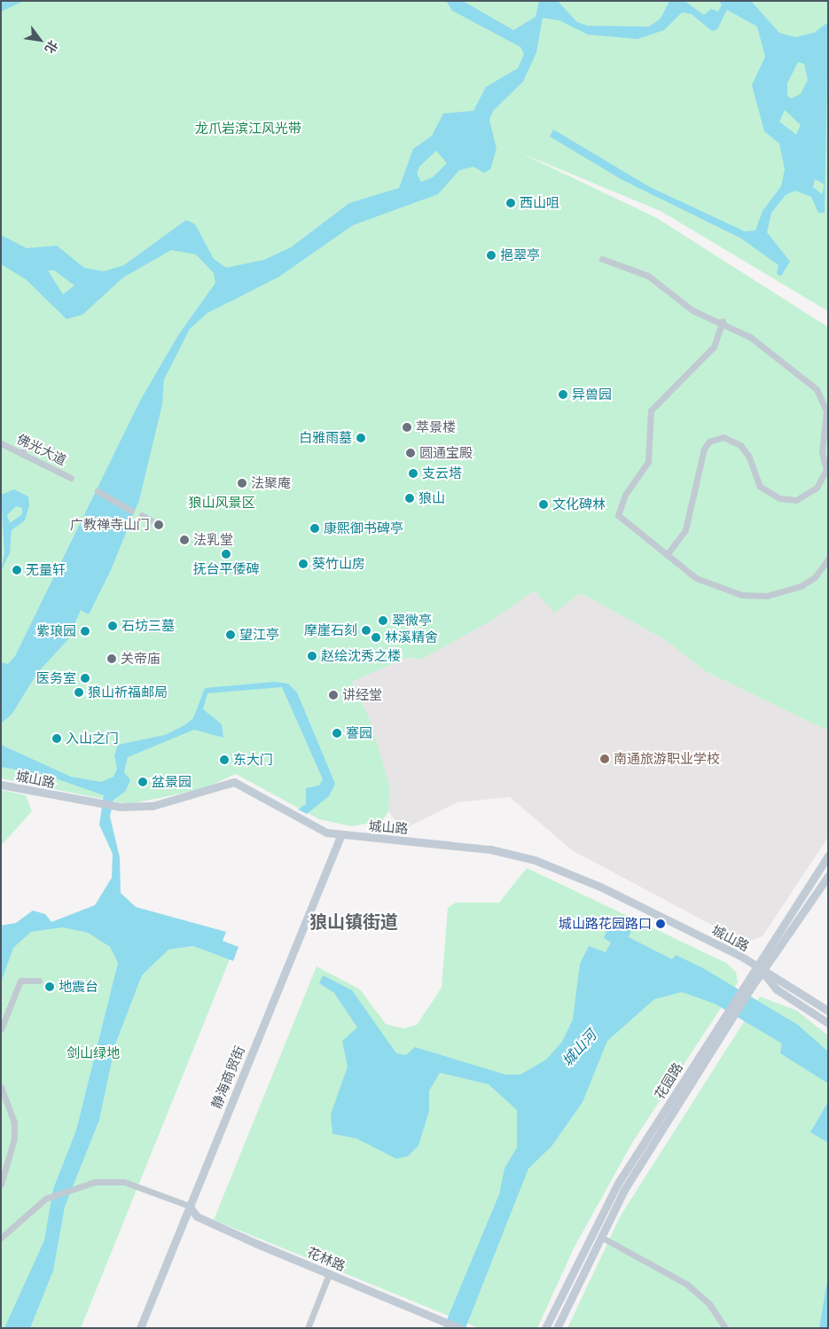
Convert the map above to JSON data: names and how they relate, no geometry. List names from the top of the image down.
{
  "streets": {
    "street": [
      "佛光大道",
      "城山路",
      "静海商贸街",
      "花园路",
      "花林路"
    ]
  },
  "crossings": [
    ["城山路", "静海商贸街"],
    ["城山路", "花园路"],
    ["静海商贸街", "花林路"]
  ],
  "districts": ["狼山镇街道"],
  "water": ["城山河"],
  "parks": ["龙爪岩滨江风光带", "狼山风景区", "剑山绿地"],
  "places": [
    "西山咀",
    "挹翠亭",
    "异兽园",
    "萃景楼",
    "白雅雨墓",
    "圆通宝殿",
    "支云塔",
    "法聚庵",
    "狼山",
    "文化碑林",
    "广教禅寺山门",
    "康熙御书碑亭",
    "法乳堂",
    "抚台平倭碑",
    "葵竹山房",
    "无量轩",
    "翠微亭",
    "石坊三墓",
    "摩崖石刻",
    "紫琅园",
    "望江亭",
    "林溪精舍",
    "赵绘沈秀之楼",
    "关帝庙",
    "医务室",
    "狼山祈福邮局",
    "讲经堂",
    "謇园",
    "入山之门",
    "南通旅游职业学校",
    "东大门",
    "盆景园",
    "城山路花园路口",
    "地震台"
  ],
  "north": "bottom right"
}
